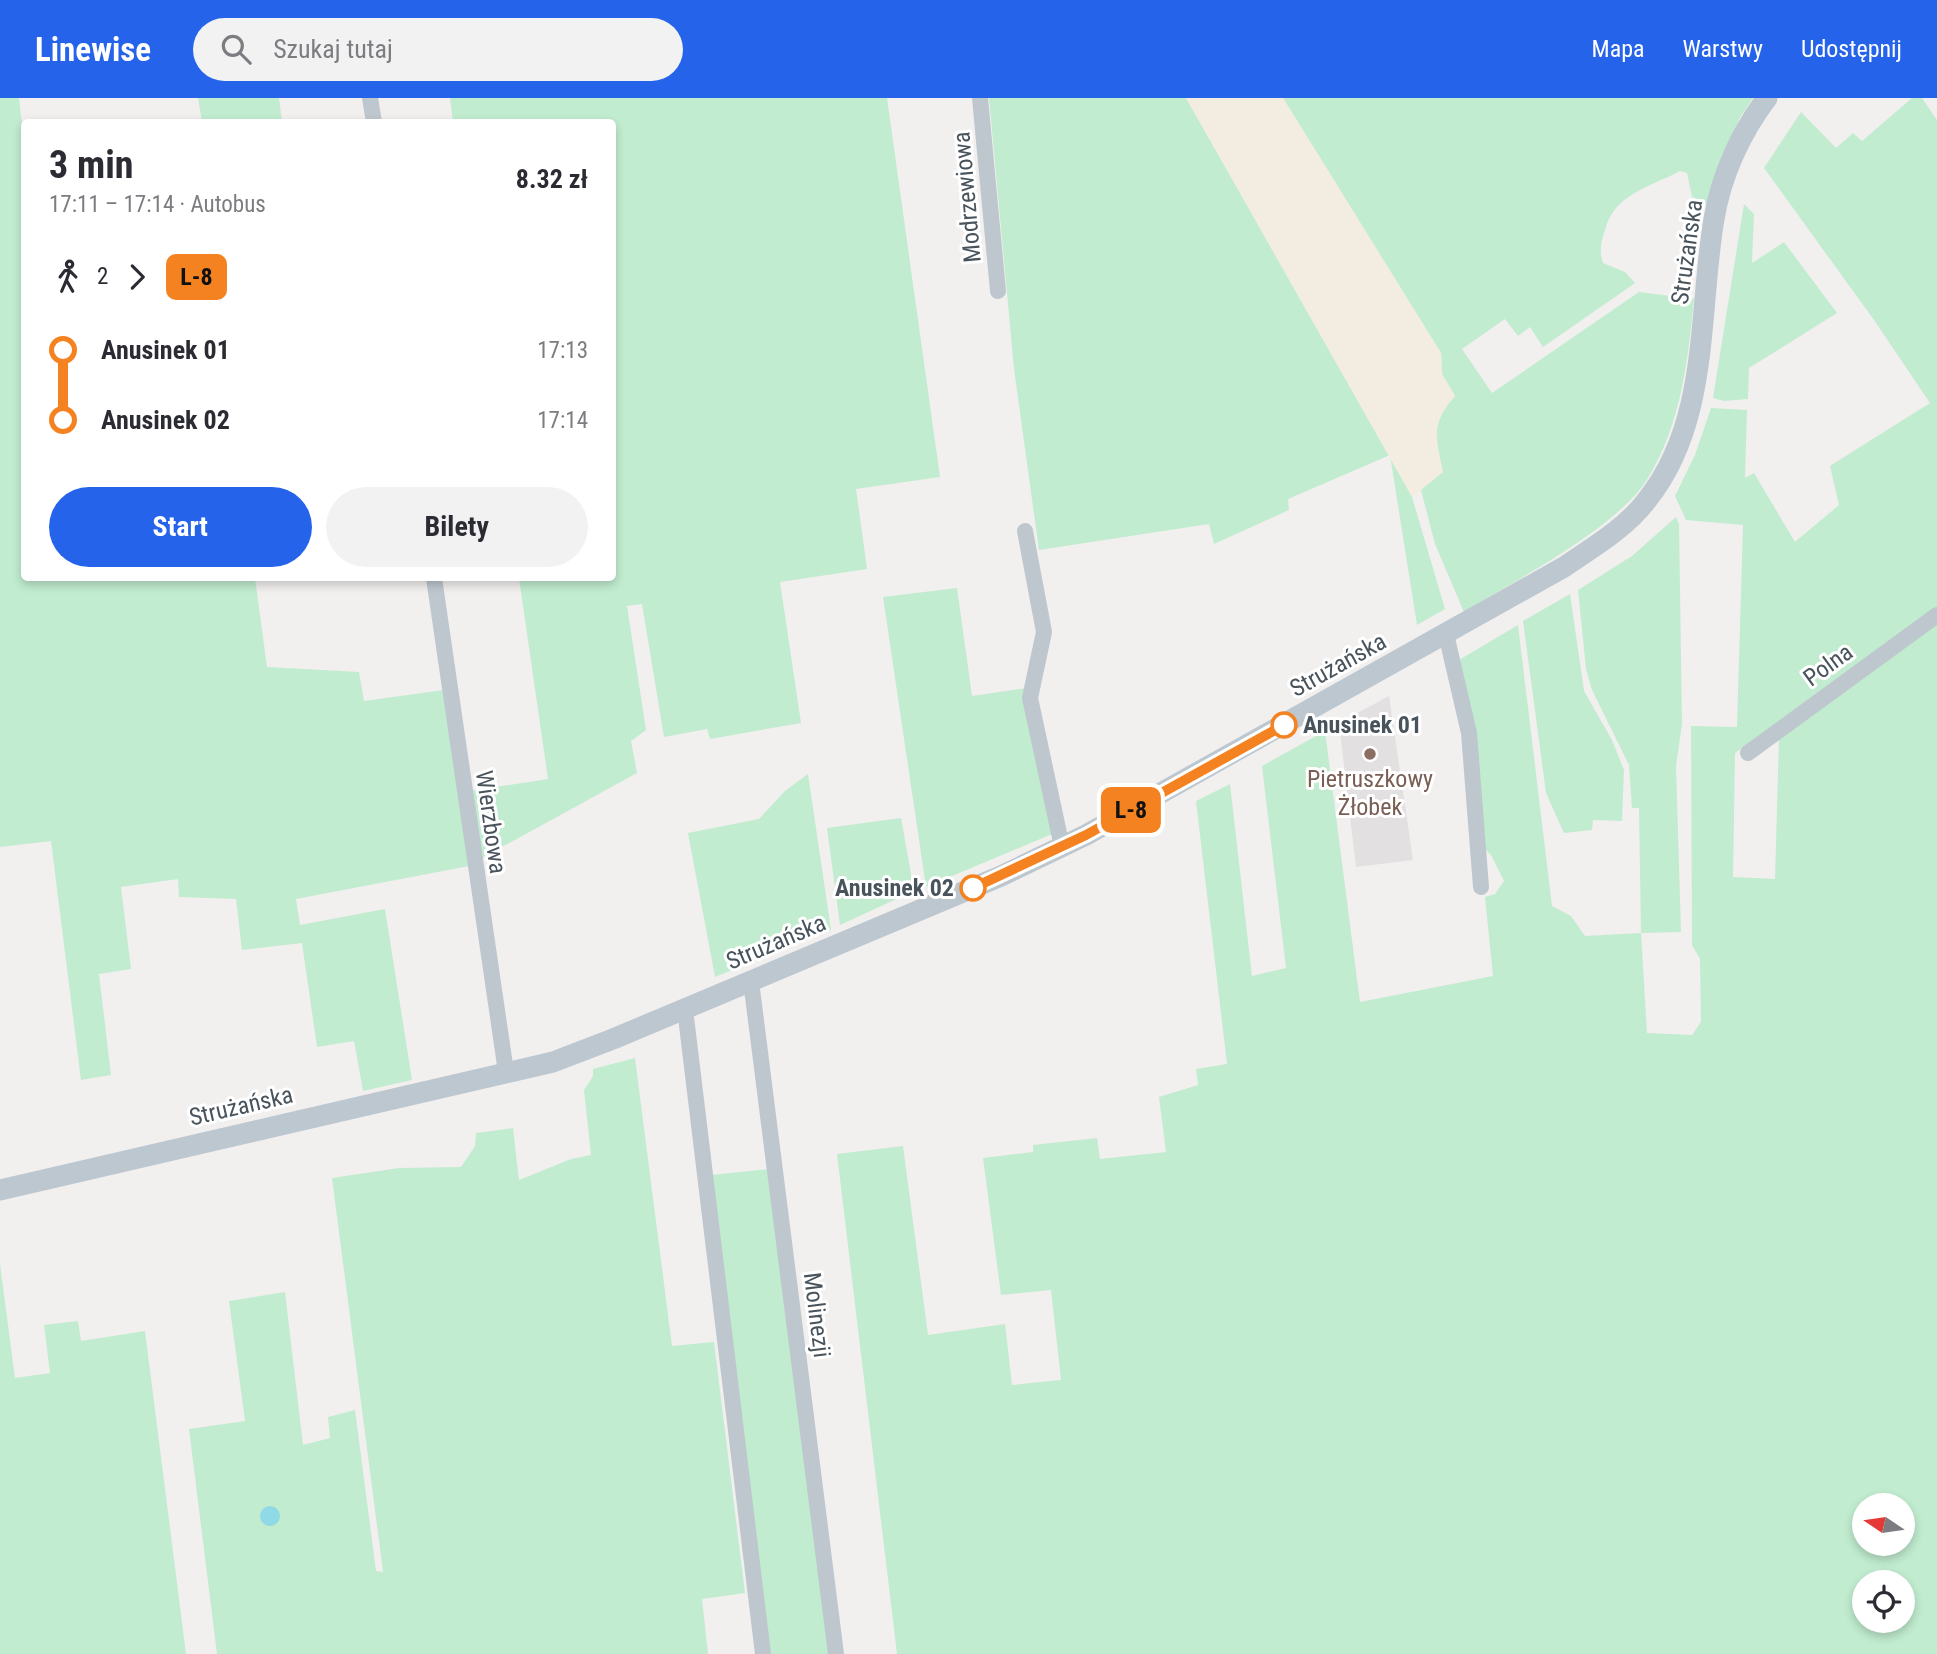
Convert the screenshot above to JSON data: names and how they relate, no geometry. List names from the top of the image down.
{
  "streets": {
    "main road": ["Strużańska"],
    "street": [
      "Modrzewiowa",
      "Polna",
      "Wierzbowa",
      "Molinezji"
    ]
  },
  "crossings": [
    ["Strużańska", "Wierzbowa"],
    ["Strużańska", "Molinezji"]
  ],
  "places": ["Anusinek 01", "Pietruszkowy Żłobek", "Anusinek 02"],
  "lines": ["bus line L-8"],
  "north": "left",
  "page": {
    "header": "Linewise",
    "search": "Szukaj tutaj",
    "nav": ["Mapa", "Warstwy", "Udostępnij"],
    "on_map": "L-8",
    "heading": ["3 min", "17:11 – 17:14 · Autobus", "8.32 zł"],
    "legs": ["2", "L-8"],
    "list": [
      {
        "name": "Anusinek 01",
        "value": "17:13"
      },
      {
        "name": "Anusinek 02",
        "value": "17:14"
      }
    ],
    "buttons": ["Start", "Bilety"]
  }
}
